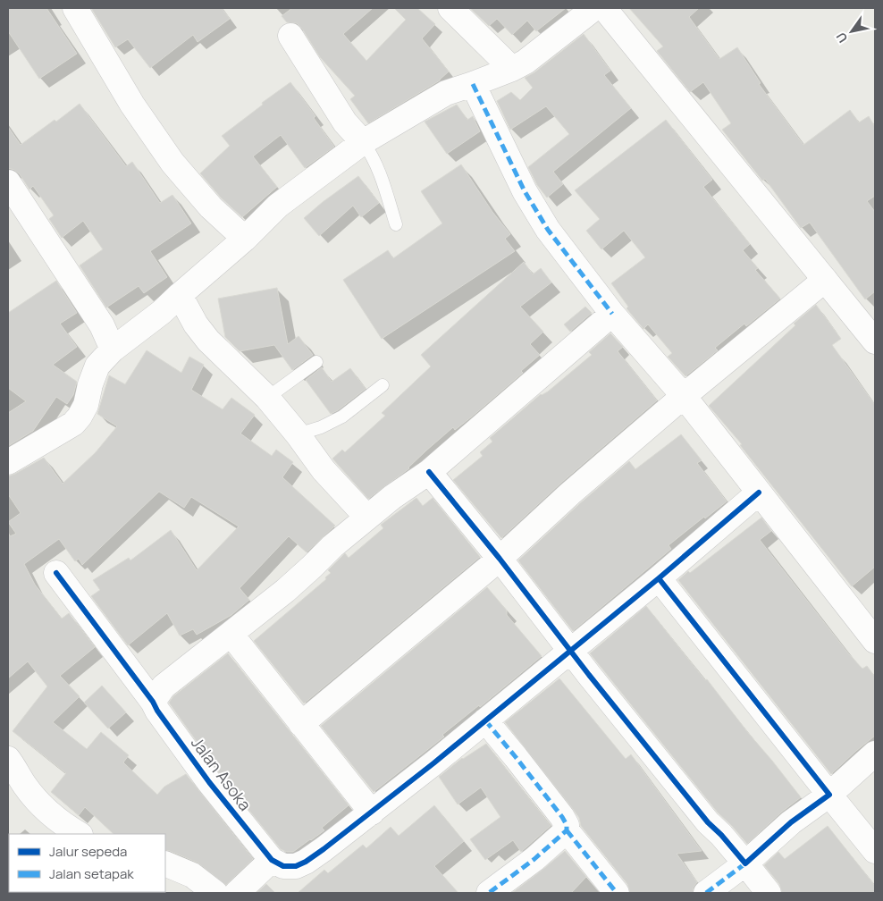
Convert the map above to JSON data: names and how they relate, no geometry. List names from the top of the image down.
{
  "streets": {
    "street": ["Jalan Asoka"]
  },
  "legend": ["Jalur sepeda", "Jalan setapak"],
  "north": "bottom left"
}
